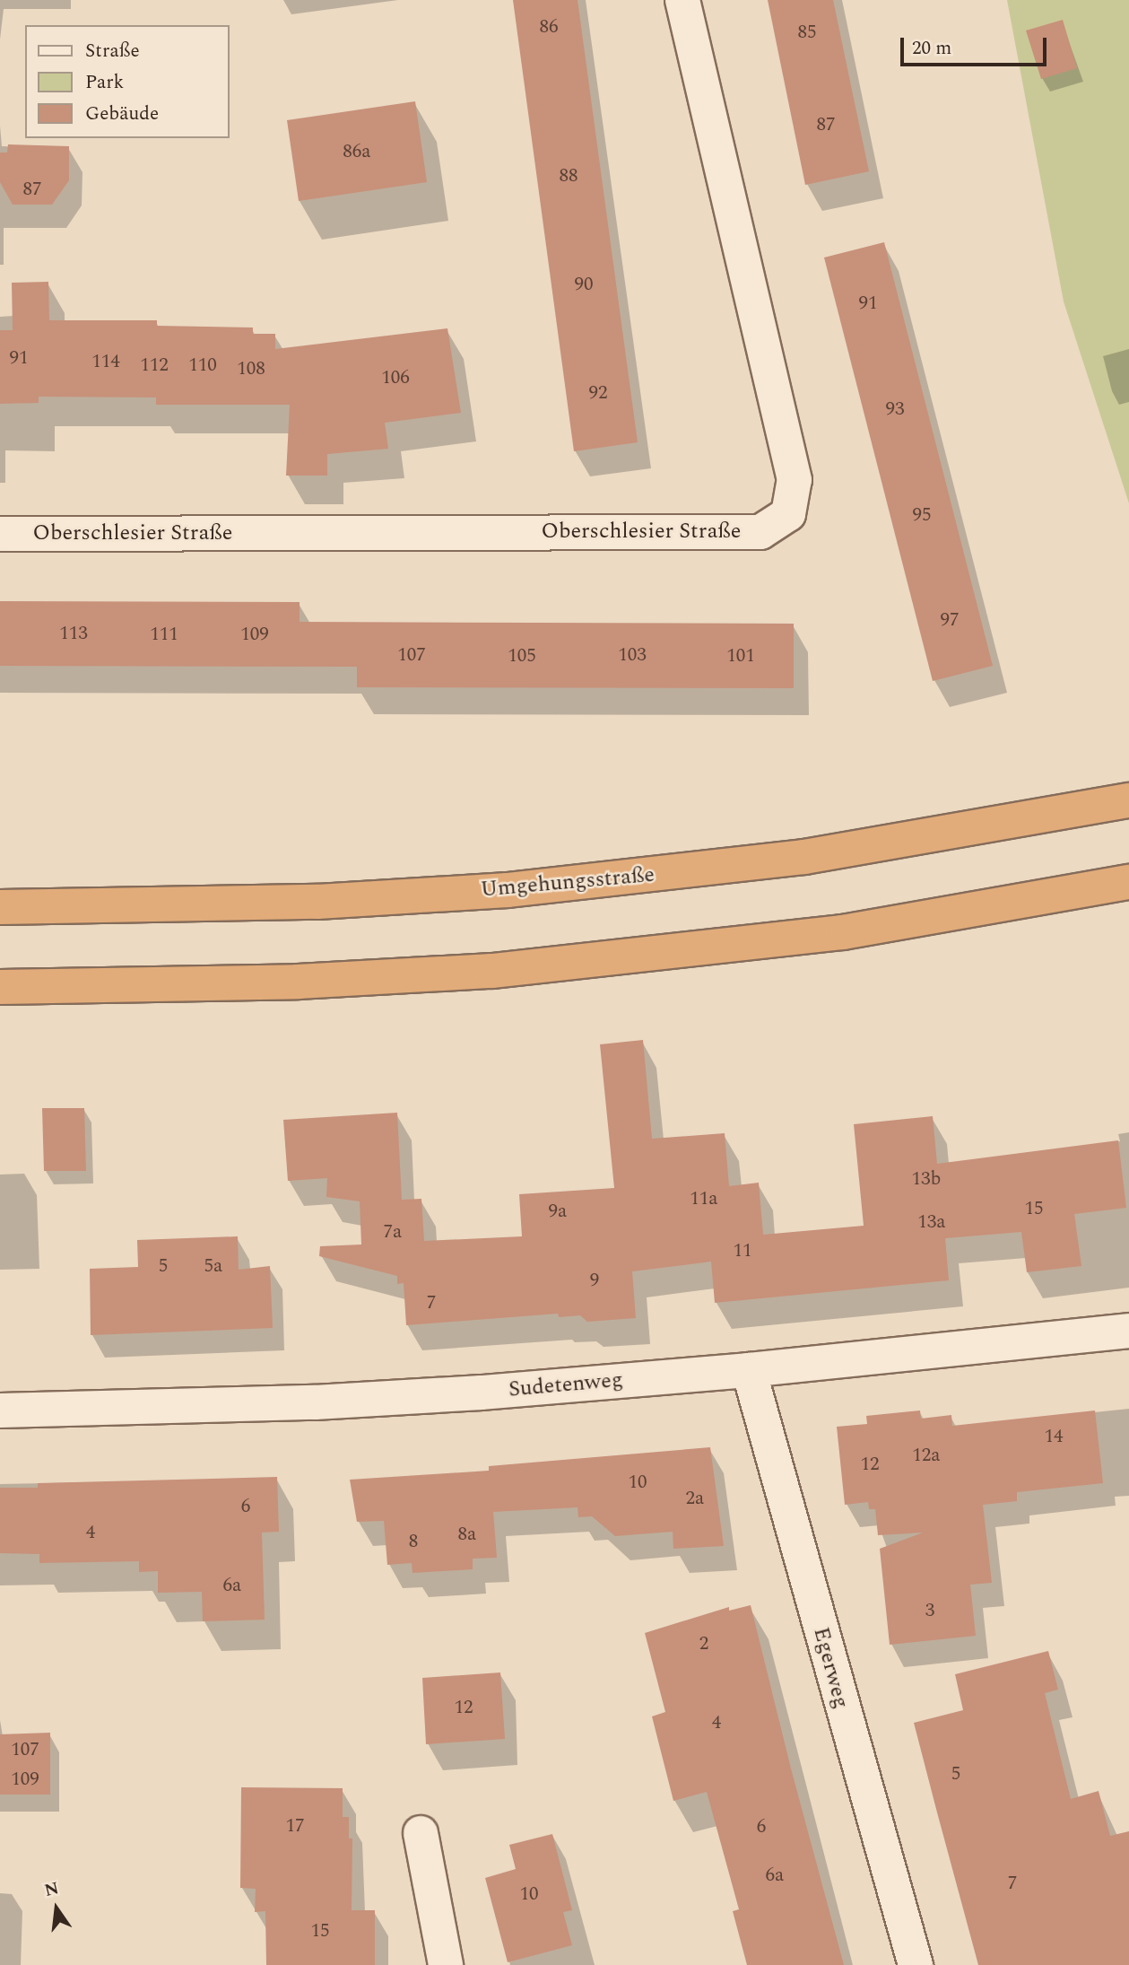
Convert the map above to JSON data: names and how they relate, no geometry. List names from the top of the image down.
{
  "streets": {
    "highway": ["Umgehungsstraße"],
    "street": ["Oberschlesier Straße", "Sudetenweg", "Egerweg"]
  },
  "crossings": [
    ["Sudetenweg", "Egerweg"]
  ],
  "house_numbers": [
    "86",
    "85",
    "87",
    "86a",
    "88",
    "87",
    "90",
    "91",
    "91",
    "114",
    "112",
    "110",
    "108",
    "106",
    "92",
    "93",
    "95",
    "97",
    "113",
    "111",
    "109",
    "107",
    "103",
    "105",
    "101",
    "13b",
    "11a",
    "15",
    "9a",
    "13a",
    "7a",
    "11",
    "5",
    "5a",
    "9",
    "7",
    "14",
    "12a",
    "12",
    "10",
    "2a",
    "6",
    "4",
    "8a",
    "8",
    "6a",
    "3",
    "2",
    "12",
    "4",
    "107",
    "5",
    "109",
    "17",
    "6",
    "6a",
    "7",
    "10",
    "15"
  ],
  "legend": ["Straße", "Park", "Gebäude"],
  "scale_bar": "20 m",
  "north": "top"
}
